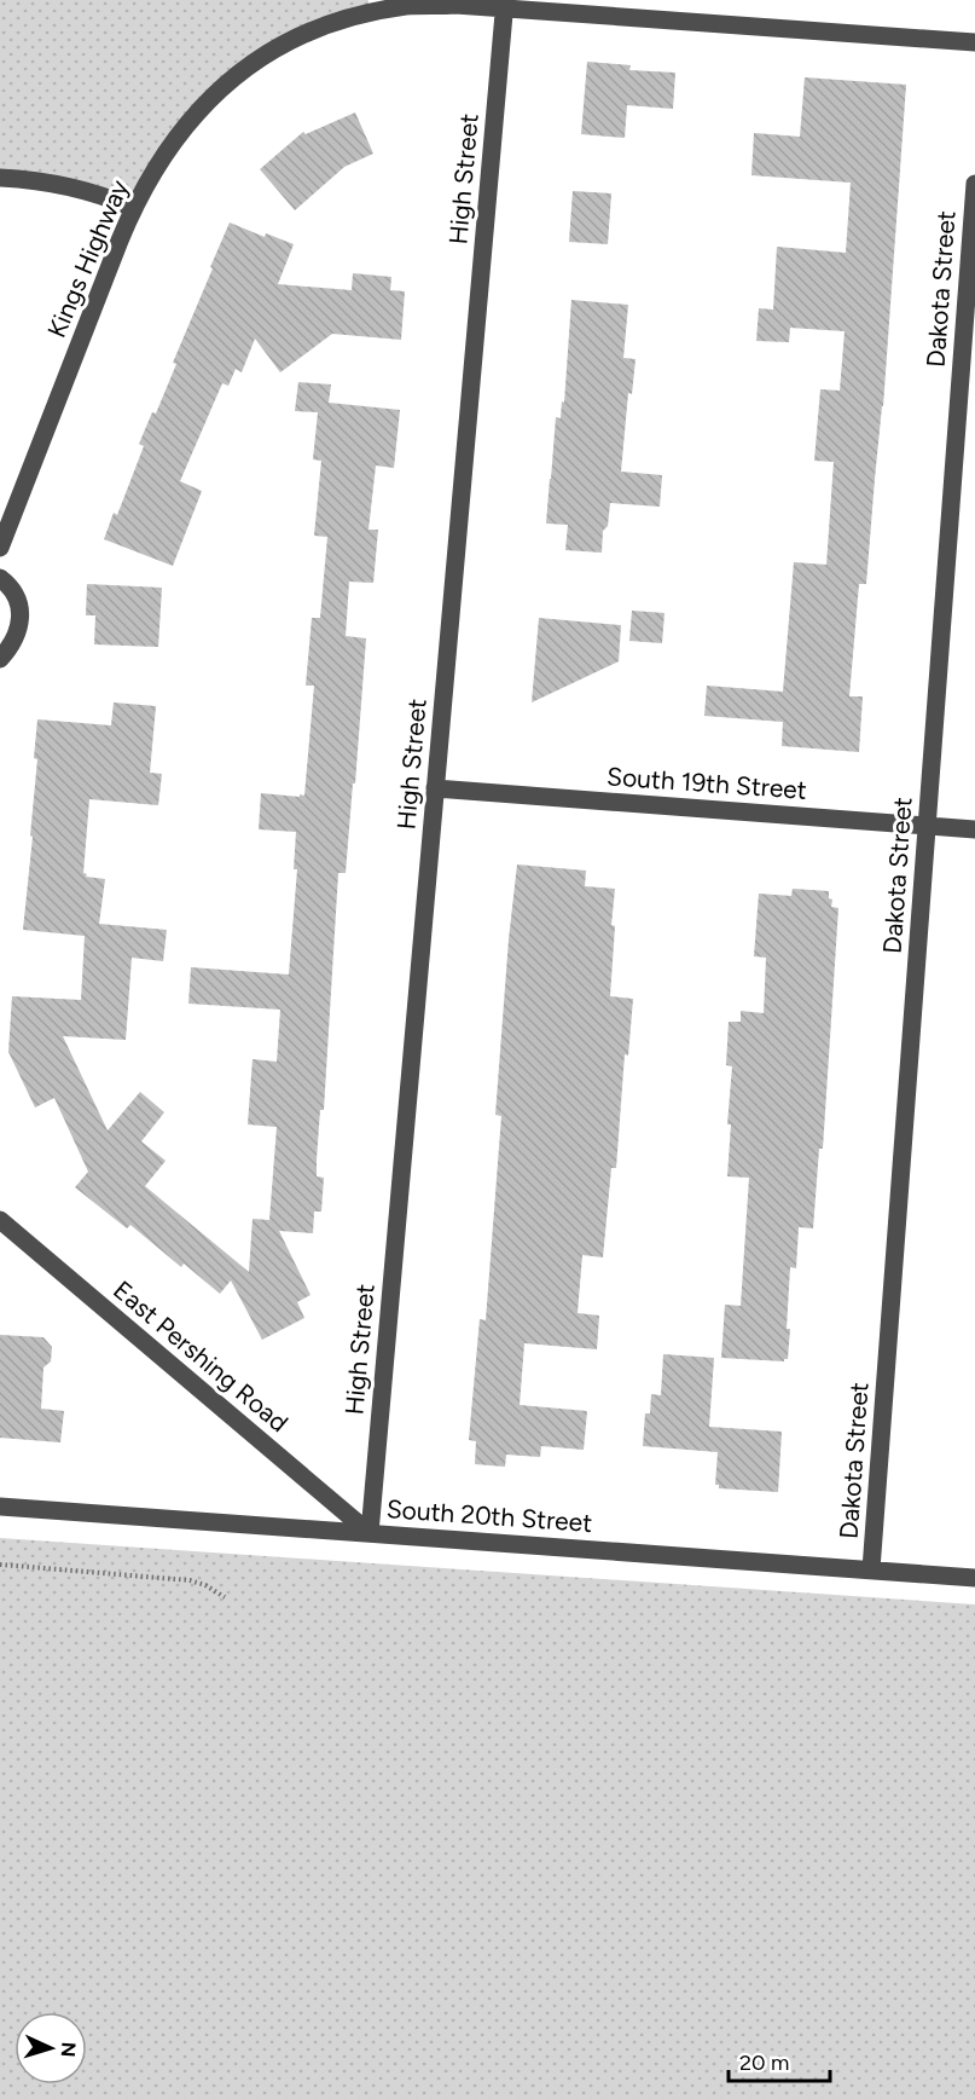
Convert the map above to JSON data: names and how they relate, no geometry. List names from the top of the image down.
{
  "streets": {
    "street": [
      "High Street",
      "Kings Highway",
      "Dakota Street",
      "South 19th Street",
      "East Pershing Road",
      "South 20th Street"
    ]
  },
  "crossings": [
    ["High Street", "Kings Highway"],
    ["High Street", "South 19th Street"],
    ["High Street", "East Pershing Road"],
    ["High Street", "South 20th Street"],
    ["Dakota Street", "South 19th Street"],
    ["Dakota Street", "South 20th Street"],
    ["East Pershing Road", "South 20th Street"]
  ],
  "scale_bar": "20 m",
  "north": "right"
}
